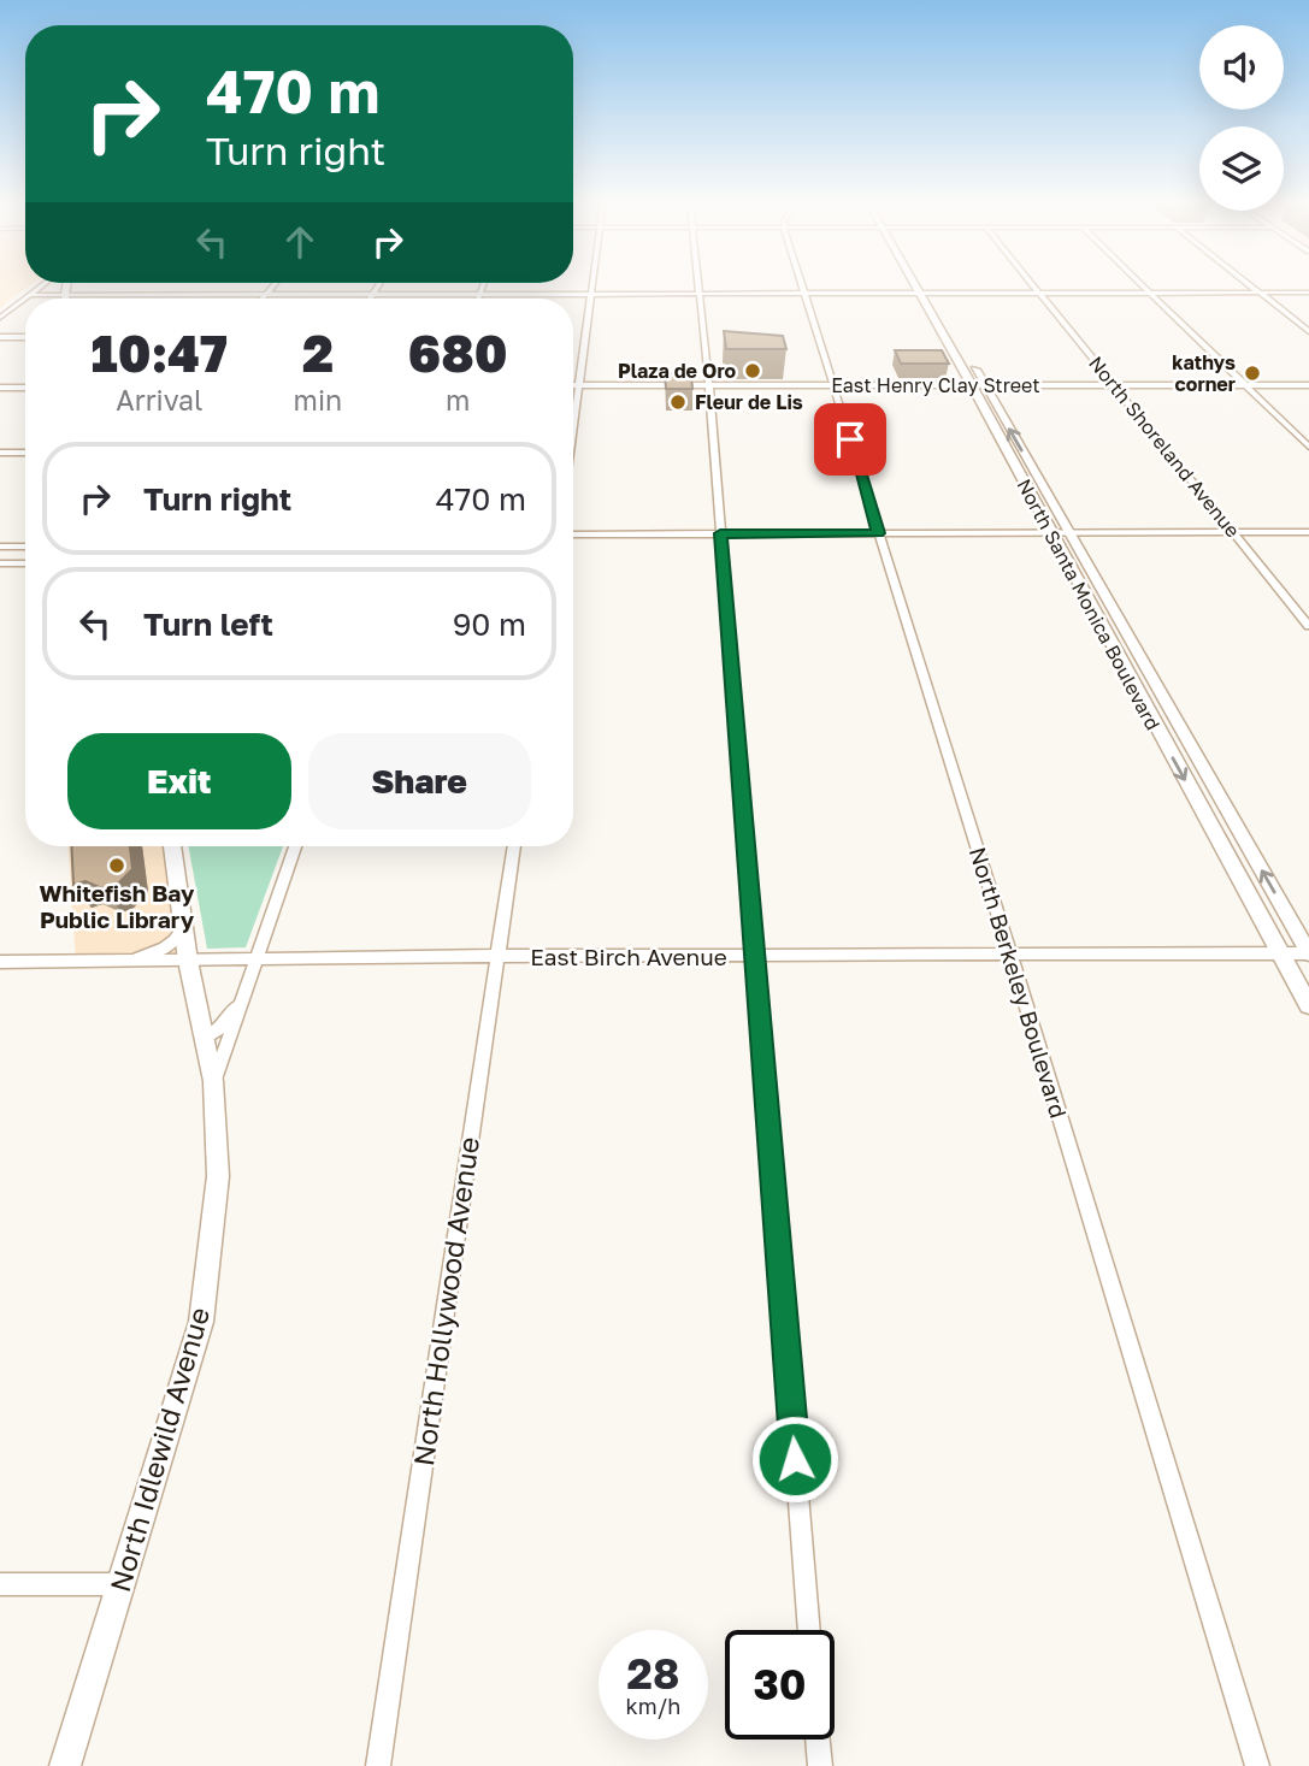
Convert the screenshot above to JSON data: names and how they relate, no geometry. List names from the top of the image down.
{
  "streets": {
    "street": [
      "East Henry Clay Street",
      "North Shoreland Avenue",
      "North Santa Monica Boulevard",
      "East Birch Avenue",
      "North Berkeley Boulevard",
      "North Hollywood Avenue",
      "North Idlewild Avenue"
    ]
  },
  "crossings": [
    ["East Henry Clay Street", "North Shoreland Avenue"],
    ["East Henry Clay Street", "North Santa Monica Boulevard"],
    ["East Henry Clay Street", "North Berkeley Boulevard"],
    ["North Santa Monica Boulevard", "East Birch Avenue"],
    ["East Birch Avenue", "North Berkeley Boulevard"],
    ["East Birch Avenue", "North Hollywood Avenue"],
    ["East Birch Avenue", "North Idlewild Avenue"]
  ],
  "places": [
    "Plaza de Oro",
    "kathys corner",
    "Fleur de Lis",
    "Whitefish Bay Public Library"
  ],
  "page": {
    "turn": ["470 m", "Turn right"],
    "eta": [
      "10:47",
      "Arrival",
      "2",
      "min",
      "680",
      "m"
    ],
    "list": [
      {
        "name": "Turn right",
        "value": "470 m"
      },
      {
        "name": "Turn left",
        "value": "90 m"
      }
    ],
    "buttons": ["Exit", "Share"],
    "speed": "28 km/h",
    "limit": "30"
  }
}
